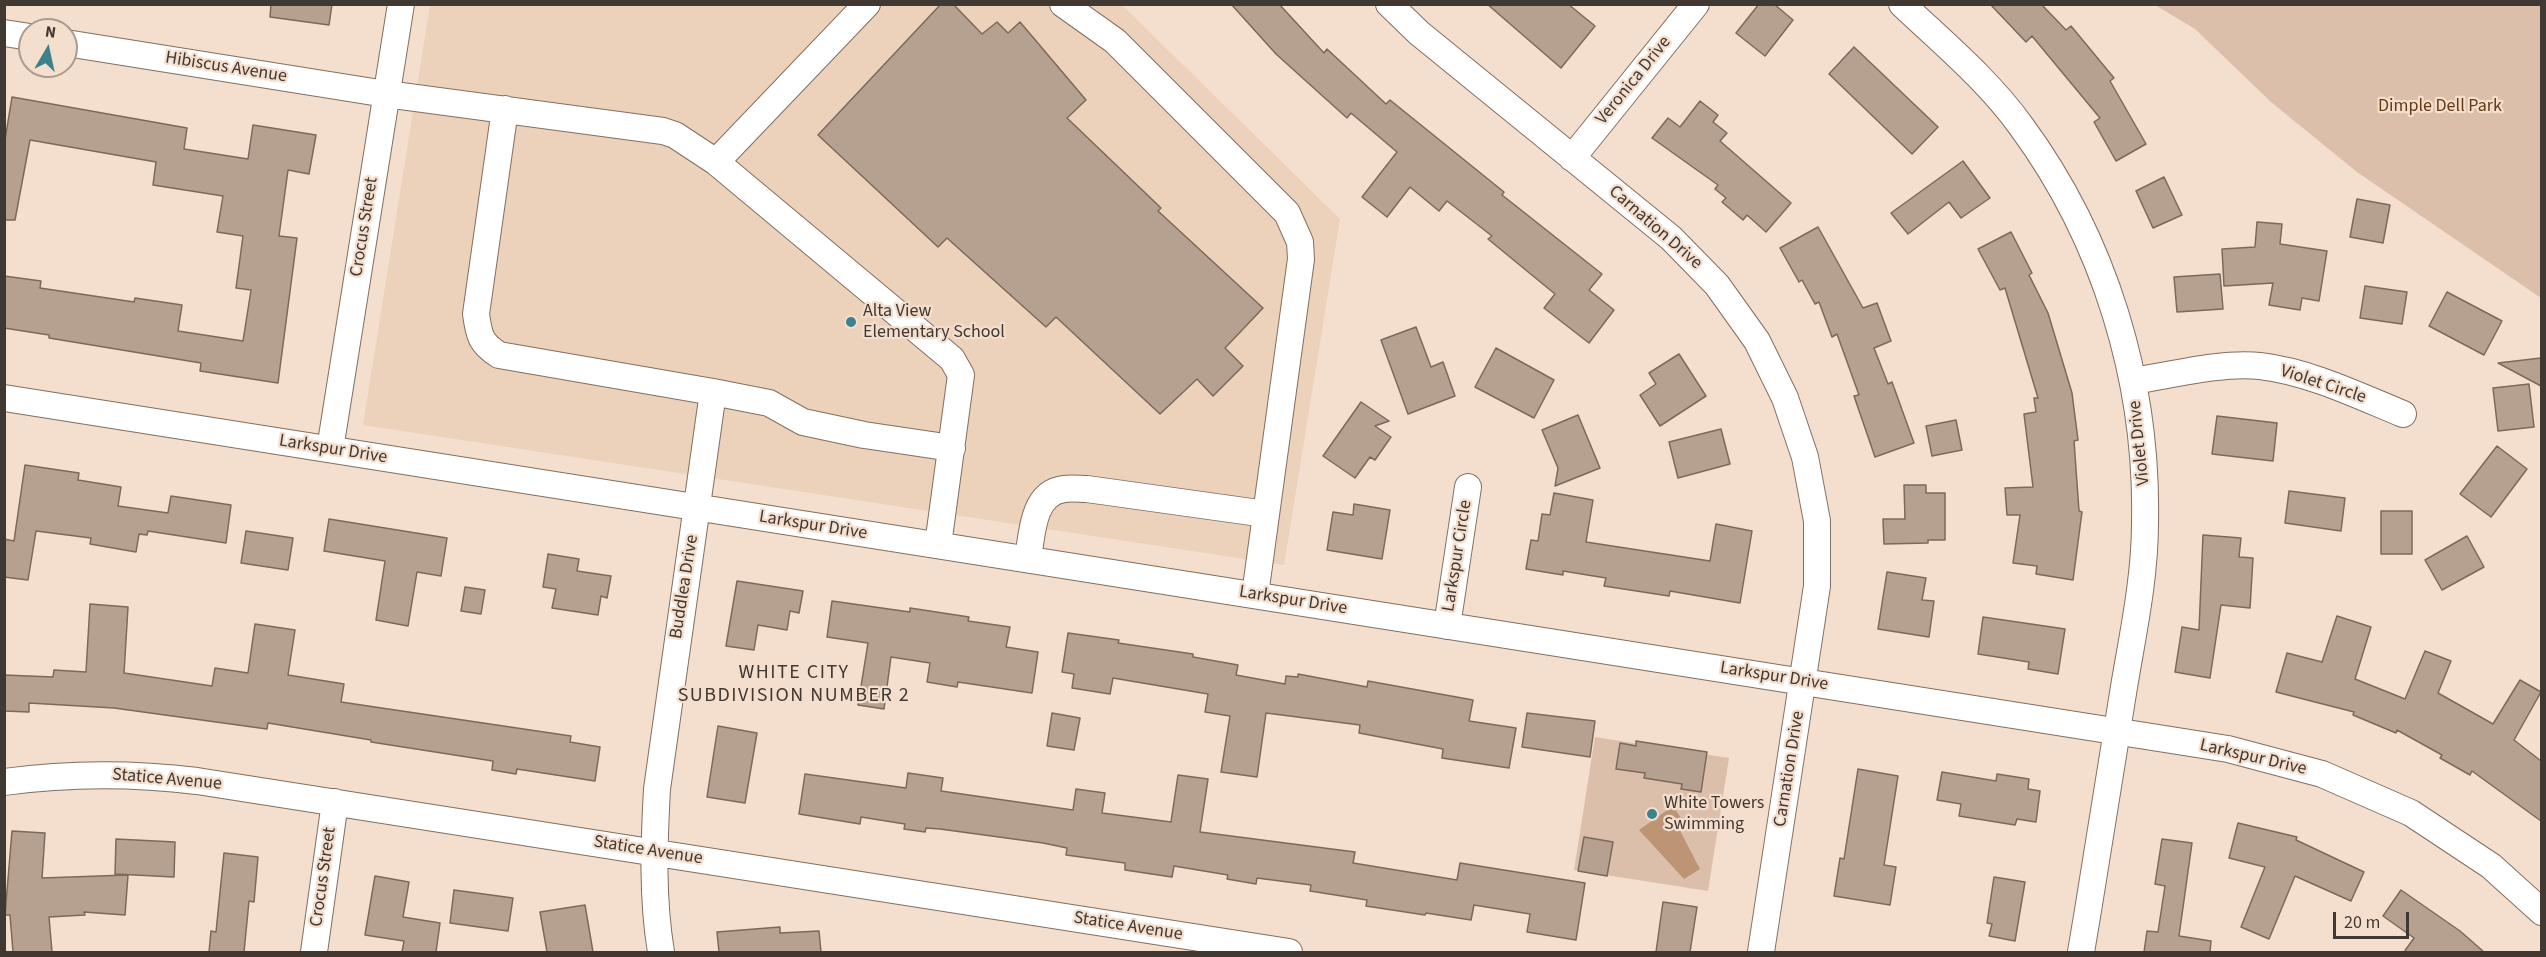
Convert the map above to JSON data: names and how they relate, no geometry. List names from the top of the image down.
{
  "streets": {
    "street": [
      "Hibiscus Avenue",
      "Veronica Drive",
      "Crocus Street",
      "Carnation Drive",
      "Violet Circle",
      "Violet Drive",
      "Larkspur Drive",
      "Larkspur Circle",
      "Buddlea Drive",
      "Statice Avenue"
    ]
  },
  "crossings": [
    ["Hibiscus Avenue", "Crocus Street"],
    ["Hibiscus Avenue", "Larkspur Drive"],
    ["Veronica Drive", "Carnation Drive"],
    ["Crocus Street", "Larkspur Drive"],
    ["Crocus Street", "Statice Avenue"],
    ["Carnation Drive", "Larkspur Drive"],
    ["Violet Circle", "Violet Drive"],
    ["Violet Drive", "Larkspur Drive"],
    ["Larkspur Drive", "Larkspur Circle"],
    ["Larkspur Drive", "Buddlea Drive"],
    ["Buddlea Drive", "Statice Avenue"]
  ],
  "districts": ["WHITE CITY SUBDIVISION NUMBER 2"],
  "parks": ["Dimple Dell Park"],
  "places": ["Alta View Elementary School", "White Towers Swimming"],
  "scale_bar": "20 m",
  "north": "top"
}
